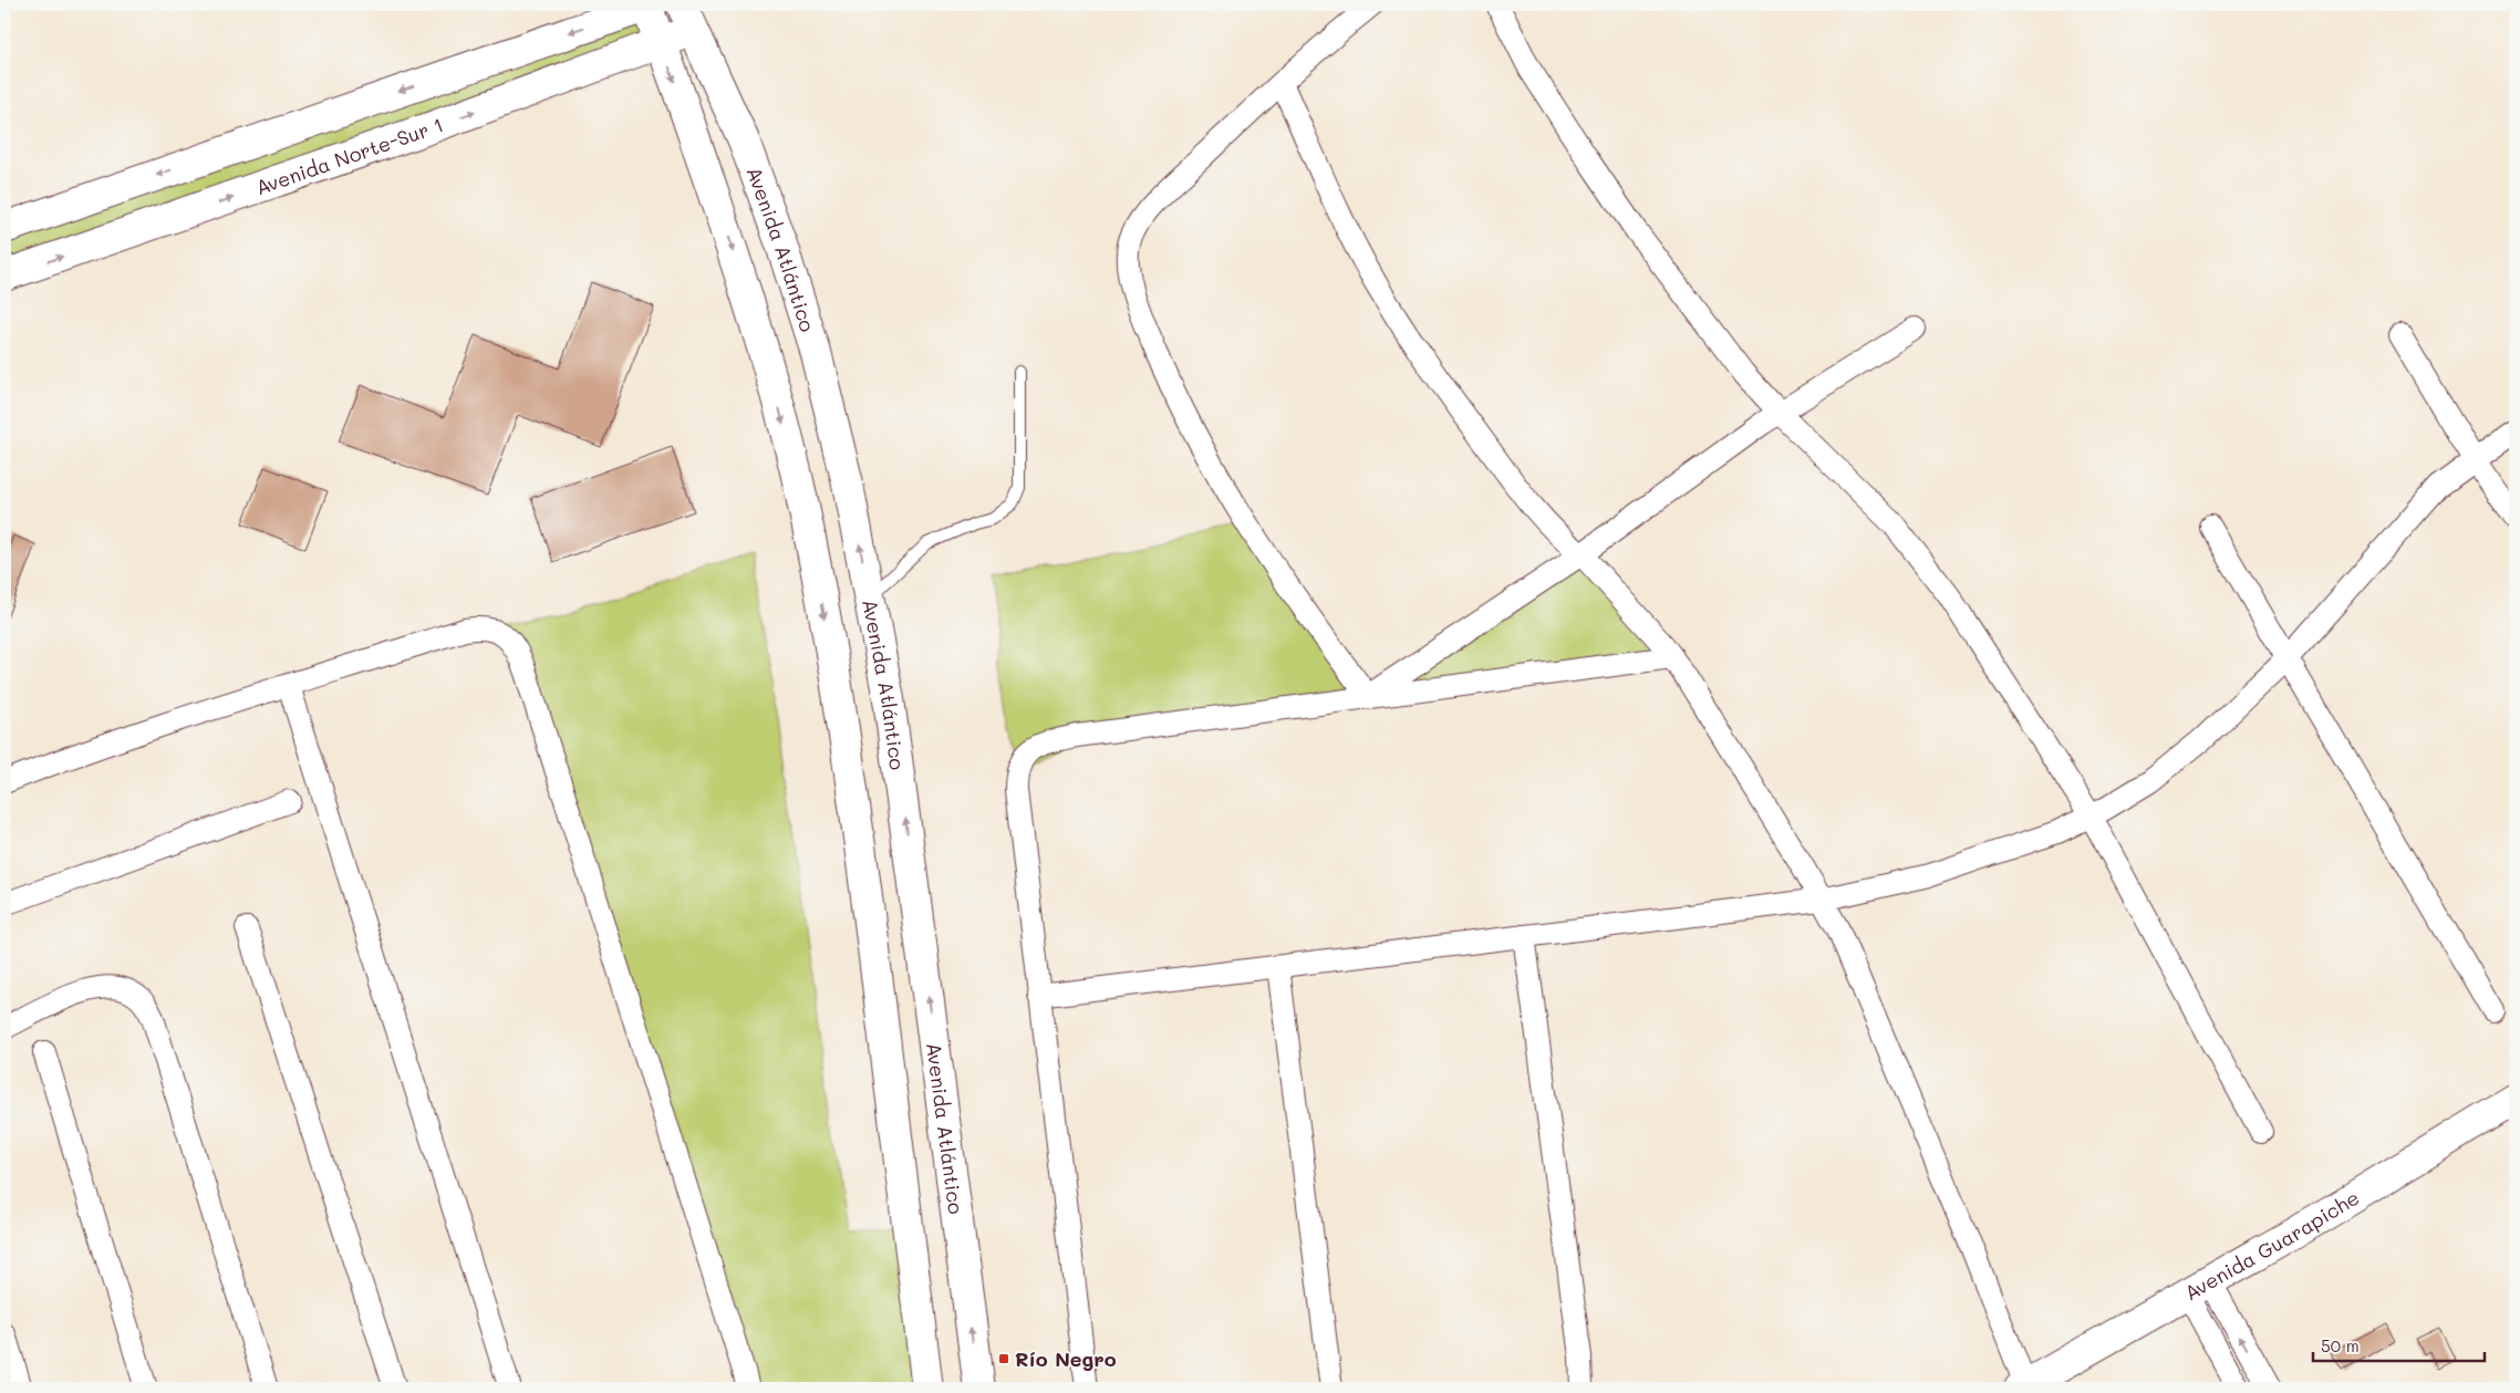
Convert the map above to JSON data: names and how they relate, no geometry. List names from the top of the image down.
{
  "streets": {
    "main road": ["Avenida Norte-Sur 1", "Avenida Atlántico", "Avenida Guarapiche"]
  },
  "crossings": [
    ["Avenida Norte-Sur 1", "Avenida Atlántico"]
  ],
  "places": {
    "transit": ["Río Negro"]
  },
  "scale_bar": "50 m"
}
